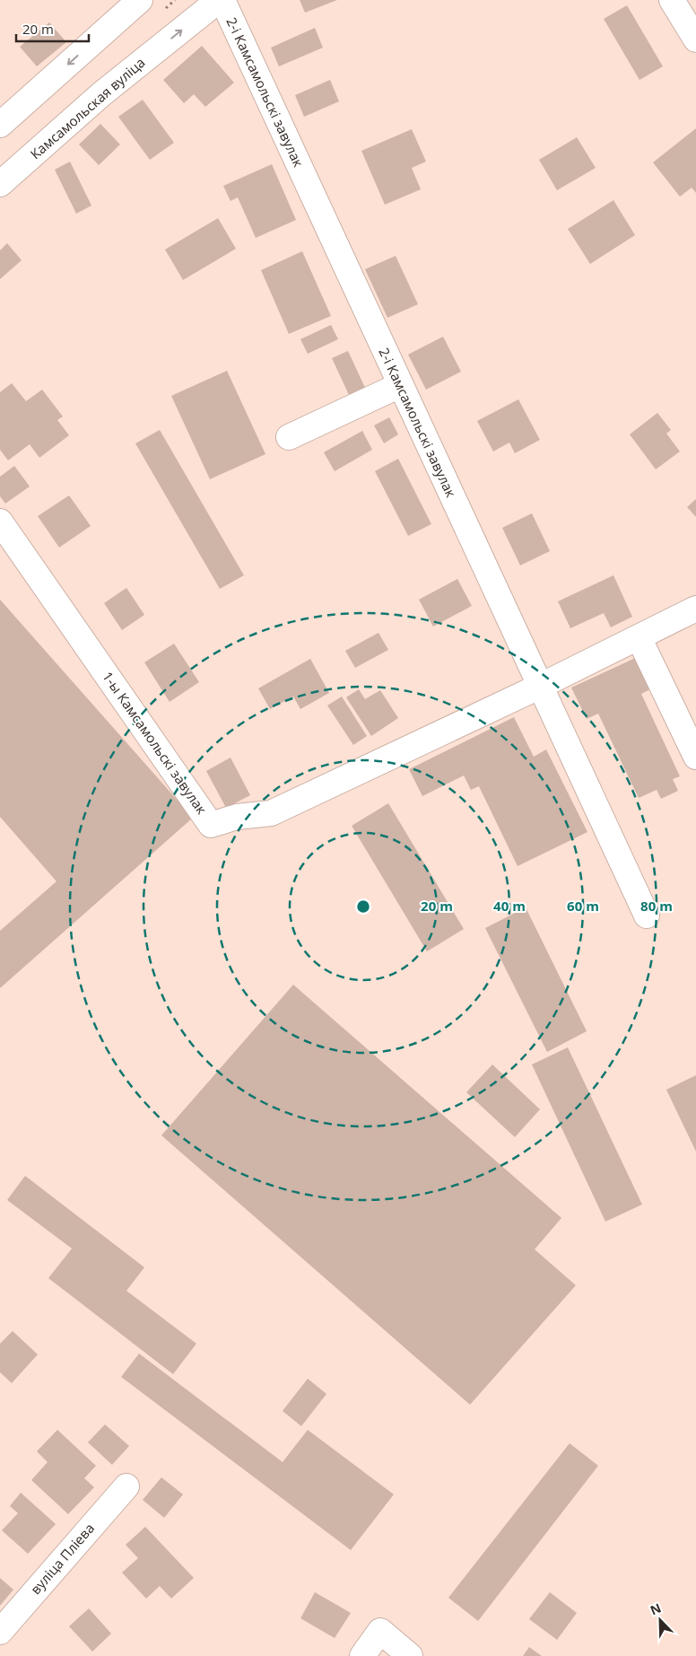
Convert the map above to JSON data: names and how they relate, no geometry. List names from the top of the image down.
{
  "streets": {
    "street": [
      "2-і Камсамольскі завулак",
      "Камсамольская вуліца",
      "1-ы Камсамольскі завулак",
      "вуліца Пліева"
    ]
  },
  "crossings": [
    ["2-і Камсамольскі завулак", "Камсамольская вуліца"],
    ["2-і Камсамольскі завулак", "1-ы Камсамольскі завулак"]
  ],
  "scale_bar": "20 m",
  "north": "top left",
  "rings": [
    "20 m",
    "40 m",
    "60 m",
    "80 m"
  ]
}
